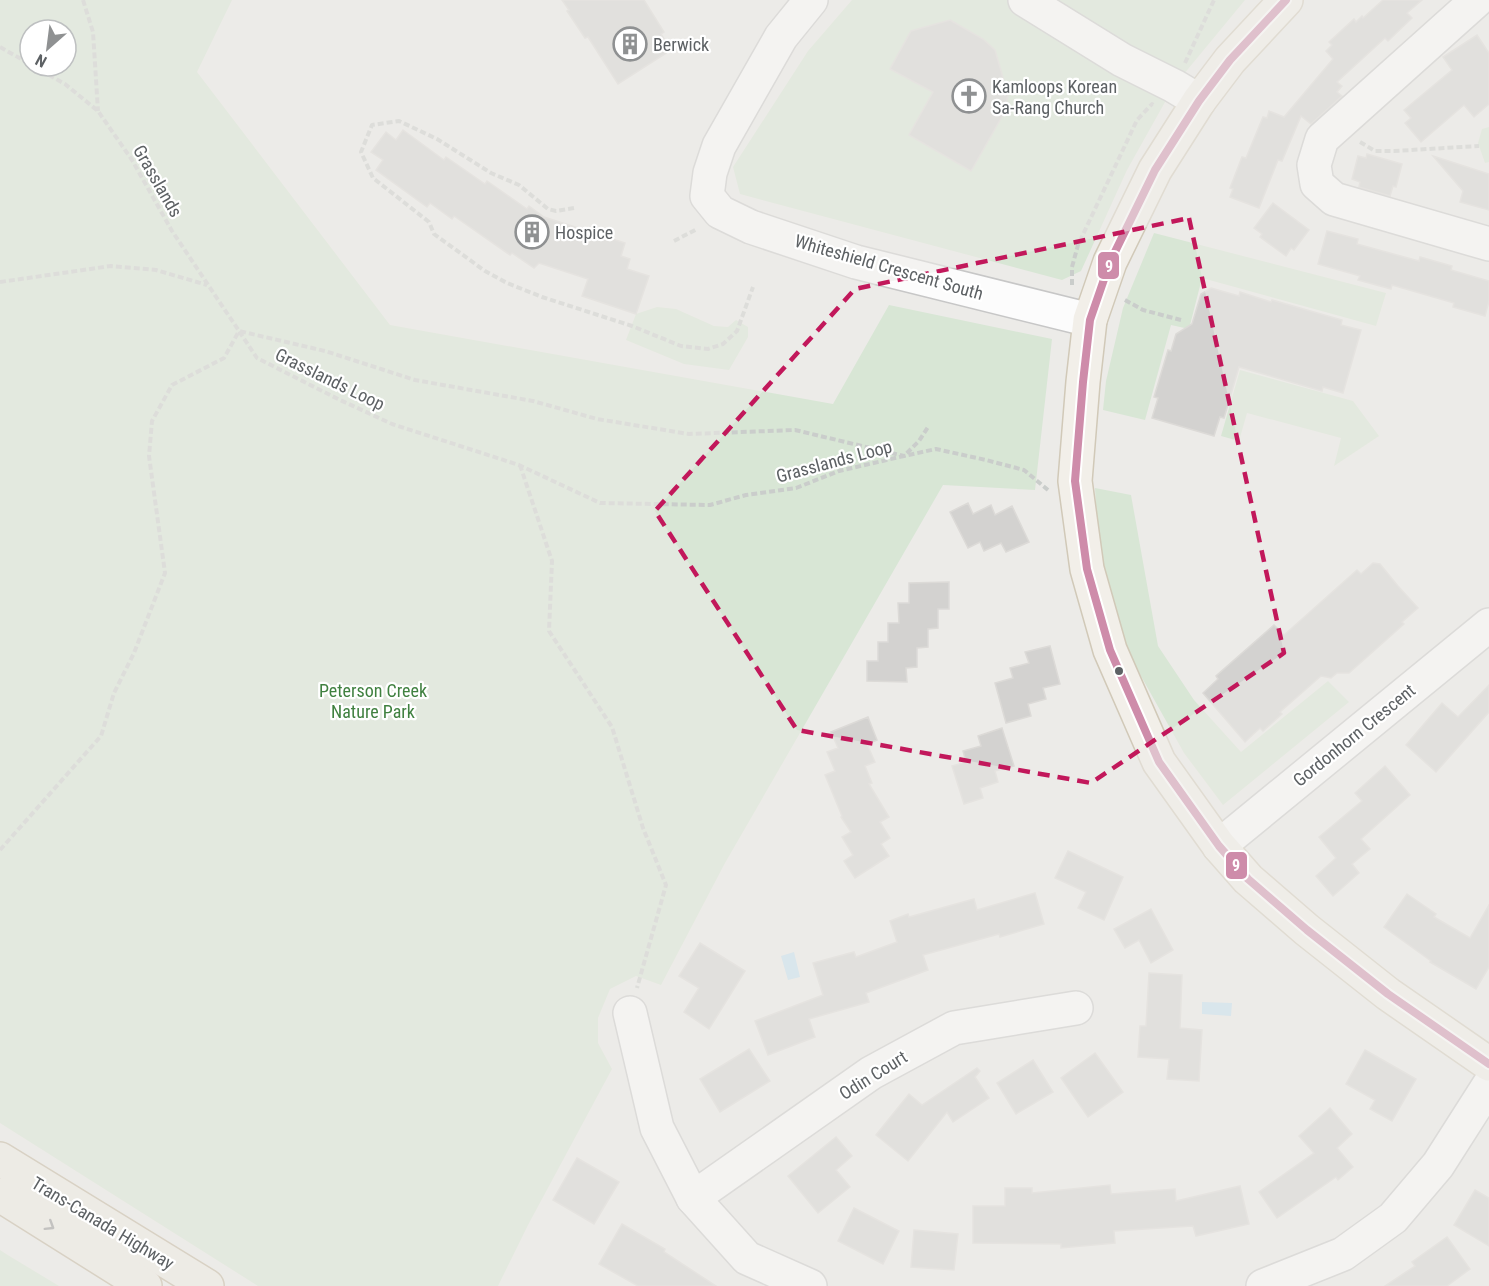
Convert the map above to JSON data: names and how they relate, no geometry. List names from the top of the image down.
{
  "streets": {
    "highway": ["Trans-Canada Highway"],
    "street": ["Whiteshield Crescent South", "Gordonhorn Crescent", "Odin Court"],
    "path": ["Grasslands", "Grasslands Loop"]
  },
  "crossings": [
    ["Grasslands", "Grasslands Loop"]
  ],
  "parks": ["Peterson Creek Nature Park"],
  "places": {
    "building": ["Berwick", "Hospice"],
    "church": ["Kamloops Korean Sa-Rang Church"]
  },
  "lines": ["transit line 9"],
  "north": "bottom left"
}
